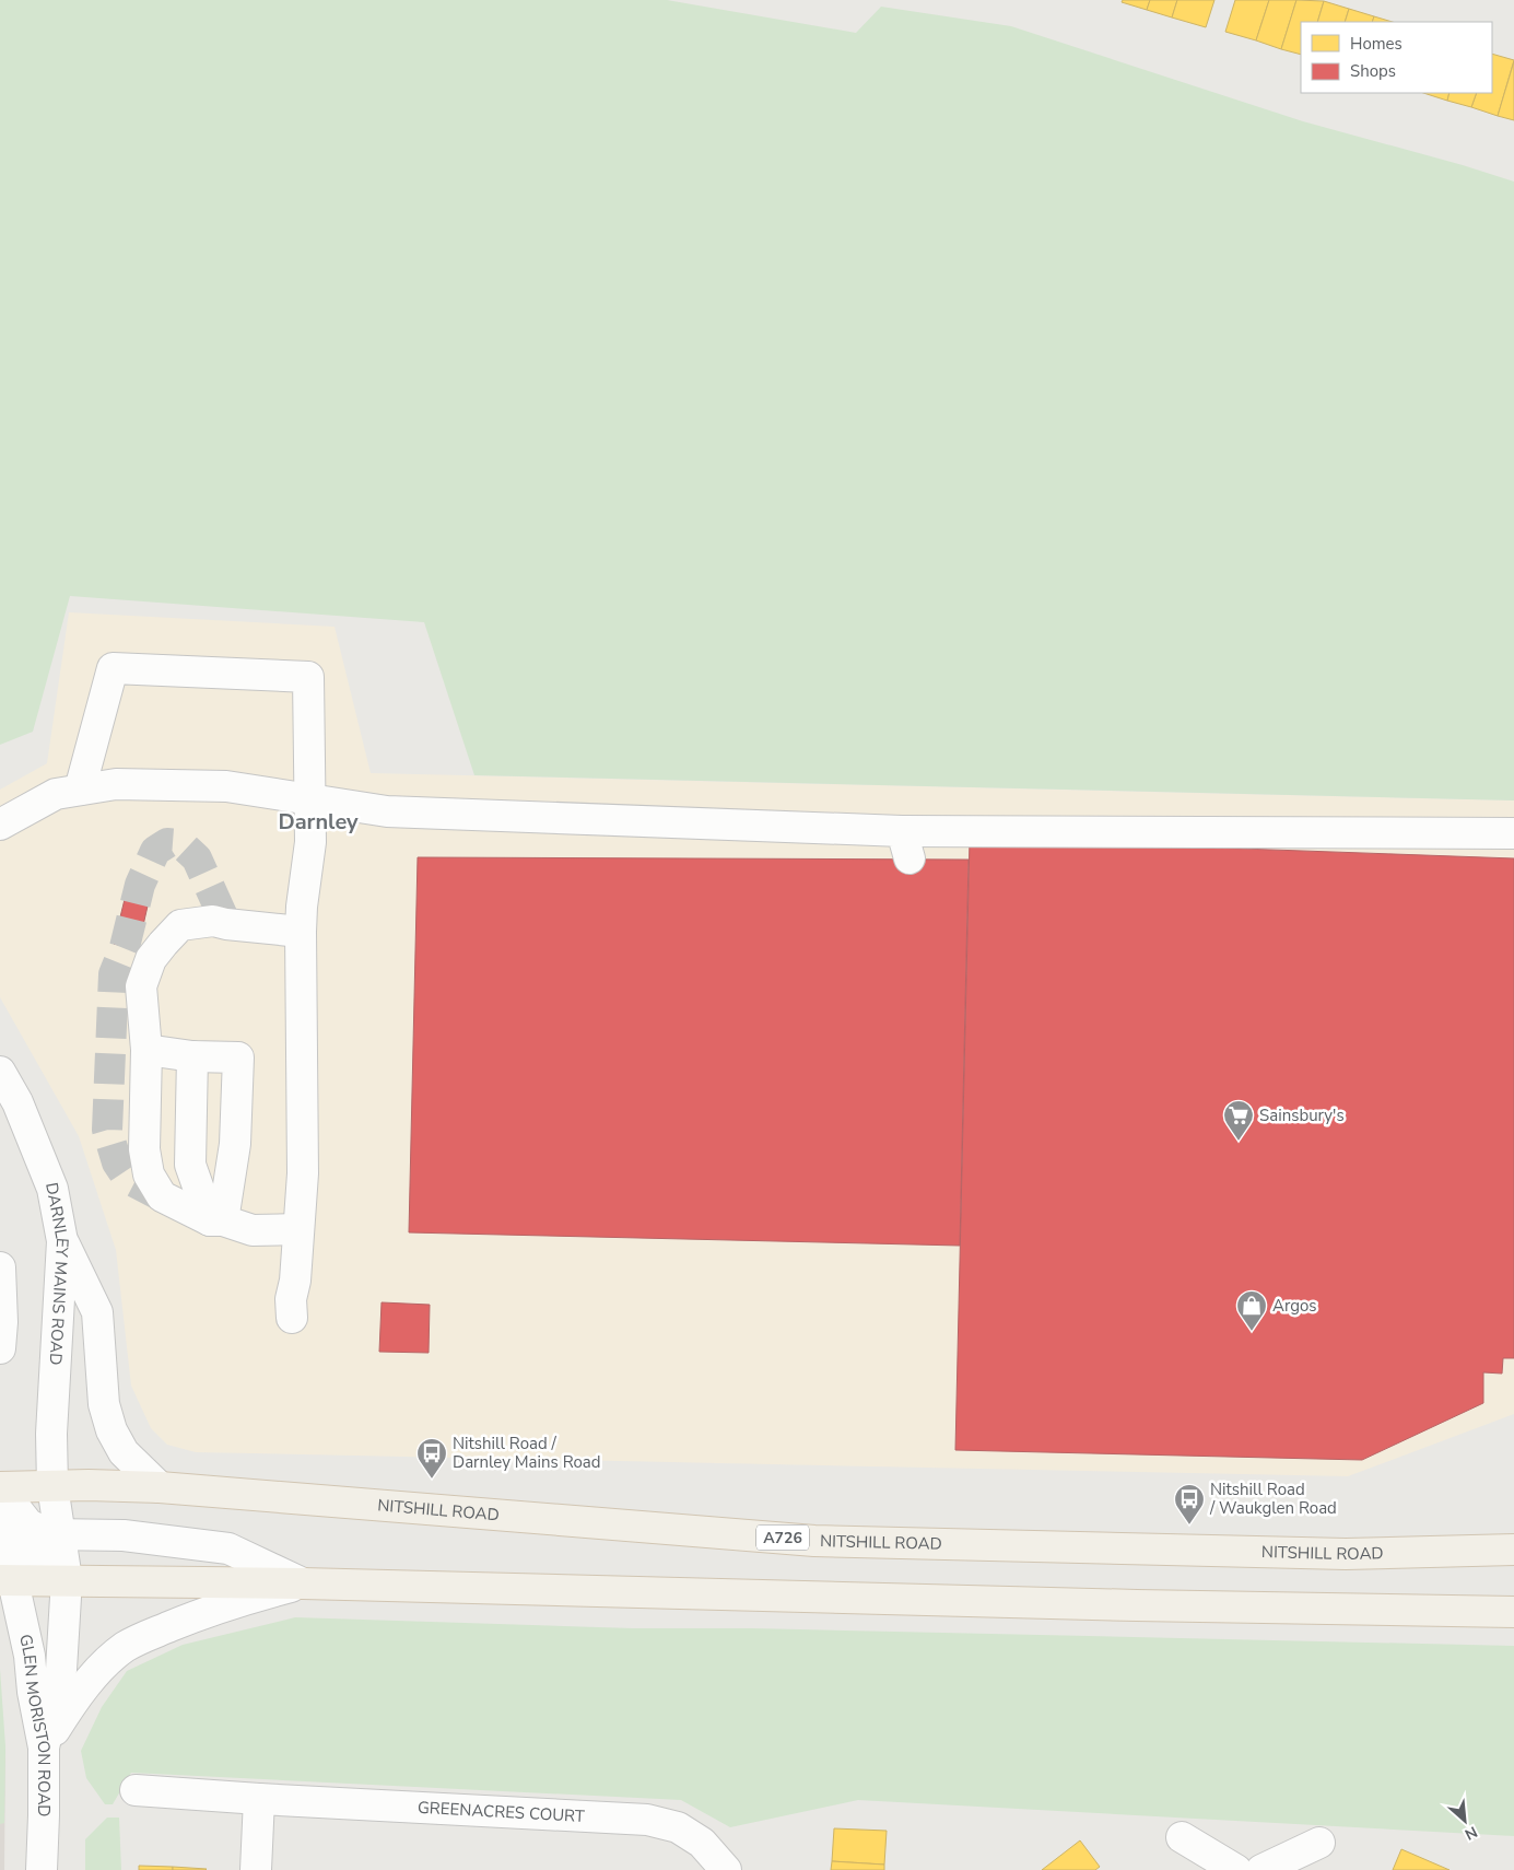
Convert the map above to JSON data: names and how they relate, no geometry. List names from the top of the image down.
{
  "streets": {
    "main road": ["NITSHILL ROAD", "A726"],
    "street": ["DARNLEY MAINS ROAD", "GLEN MORISTON ROAD", "GREENACRES COURT"]
  },
  "crossings": [
    ["DARNLEY MAINS ROAD", "NITSHILL ROAD"]
  ],
  "districts": ["Darnley"],
  "places": {
    "supermarket": ["Sainsbury's"],
    "shop": ["Argos"],
    "bus stop": ["Nitshill Road / Darnley Mains Road", "Nitshill Road / Waukglen Road"]
  },
  "legend": ["Homes", "Shops"],
  "north": "bottom right"
}
